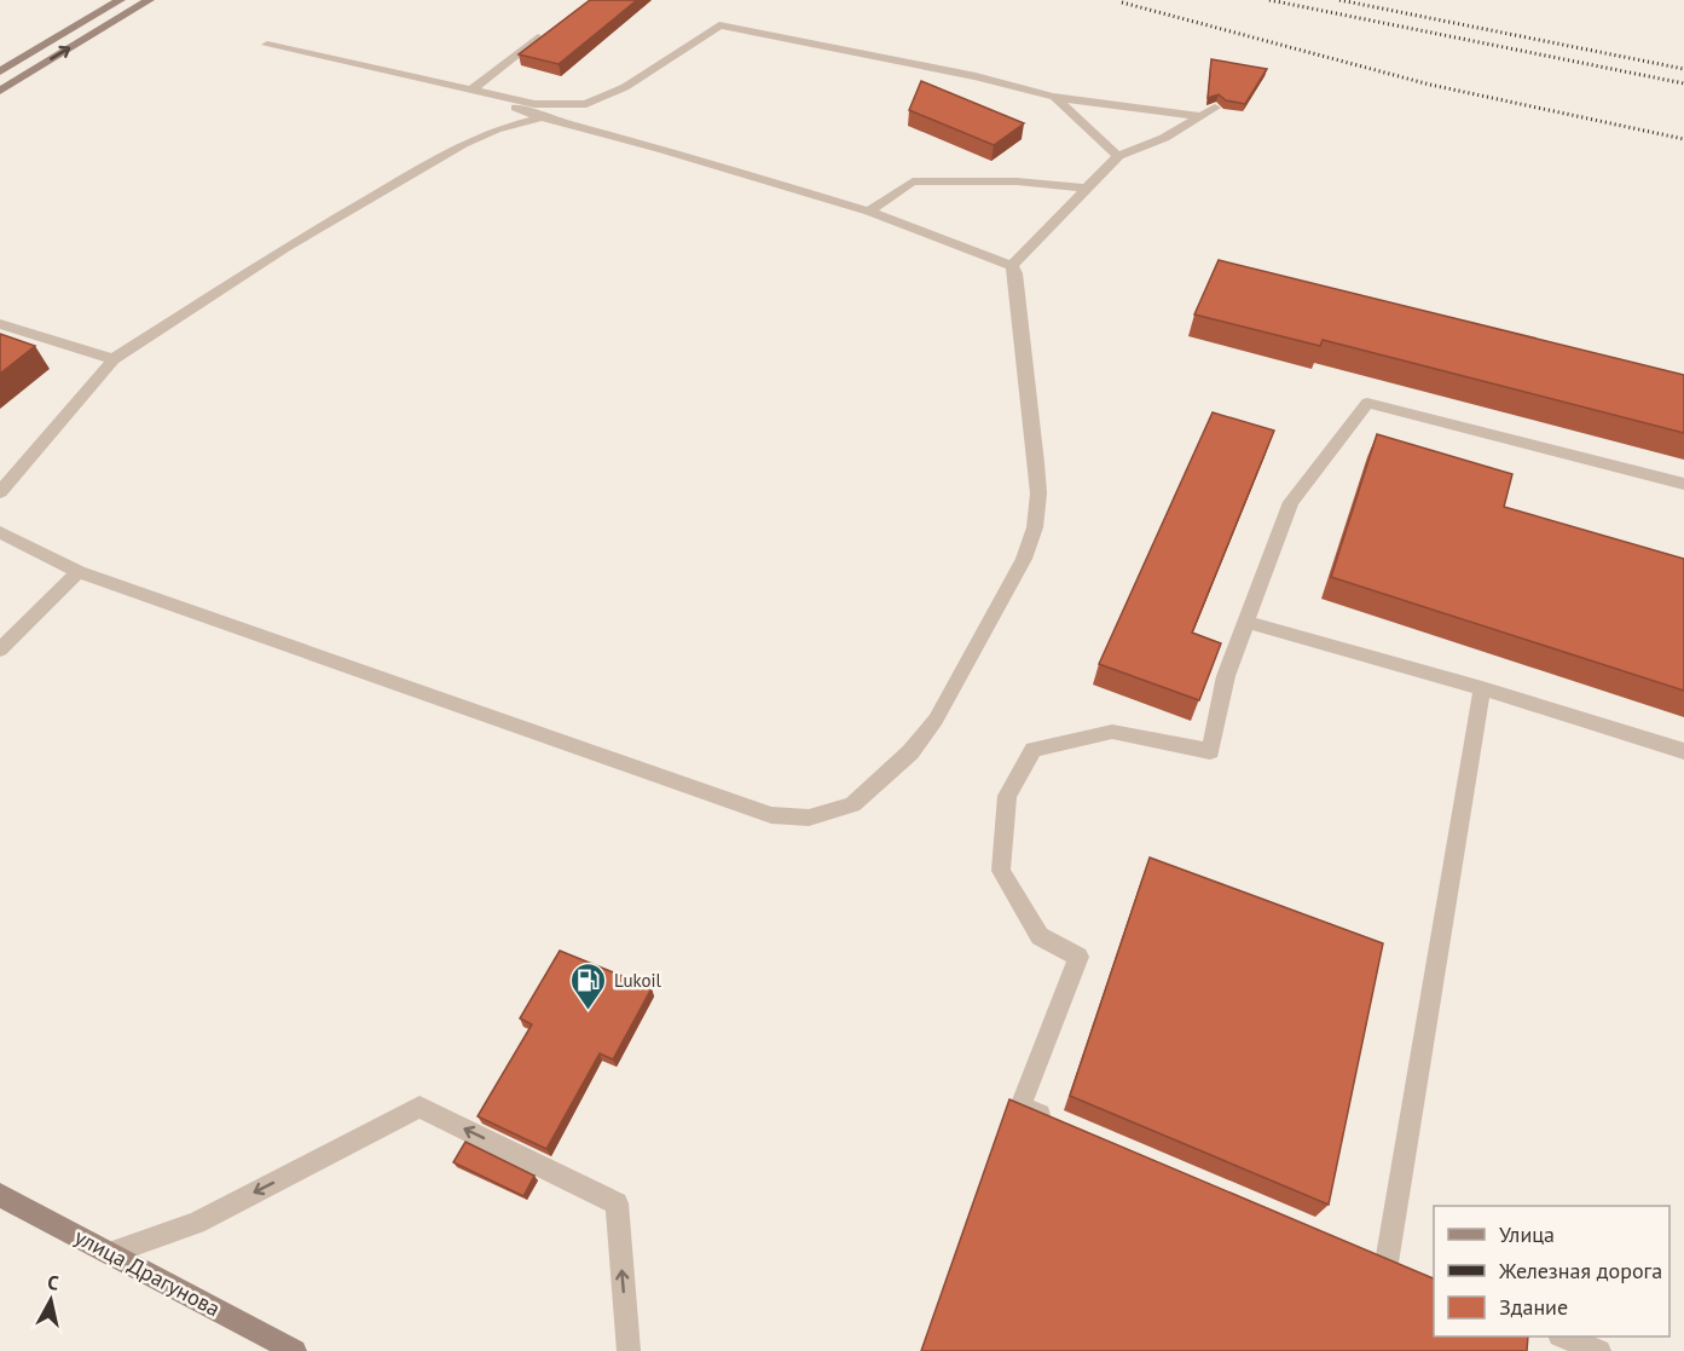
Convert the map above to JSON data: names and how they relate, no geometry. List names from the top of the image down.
{
  "streets": {
    "main road": ["улица Драгунова"]
  },
  "places": {
    "fuel station": ["Lukoil"]
  },
  "legend": ["Улица", "Железная дорога", "Здание"],
  "north": "top"
}
